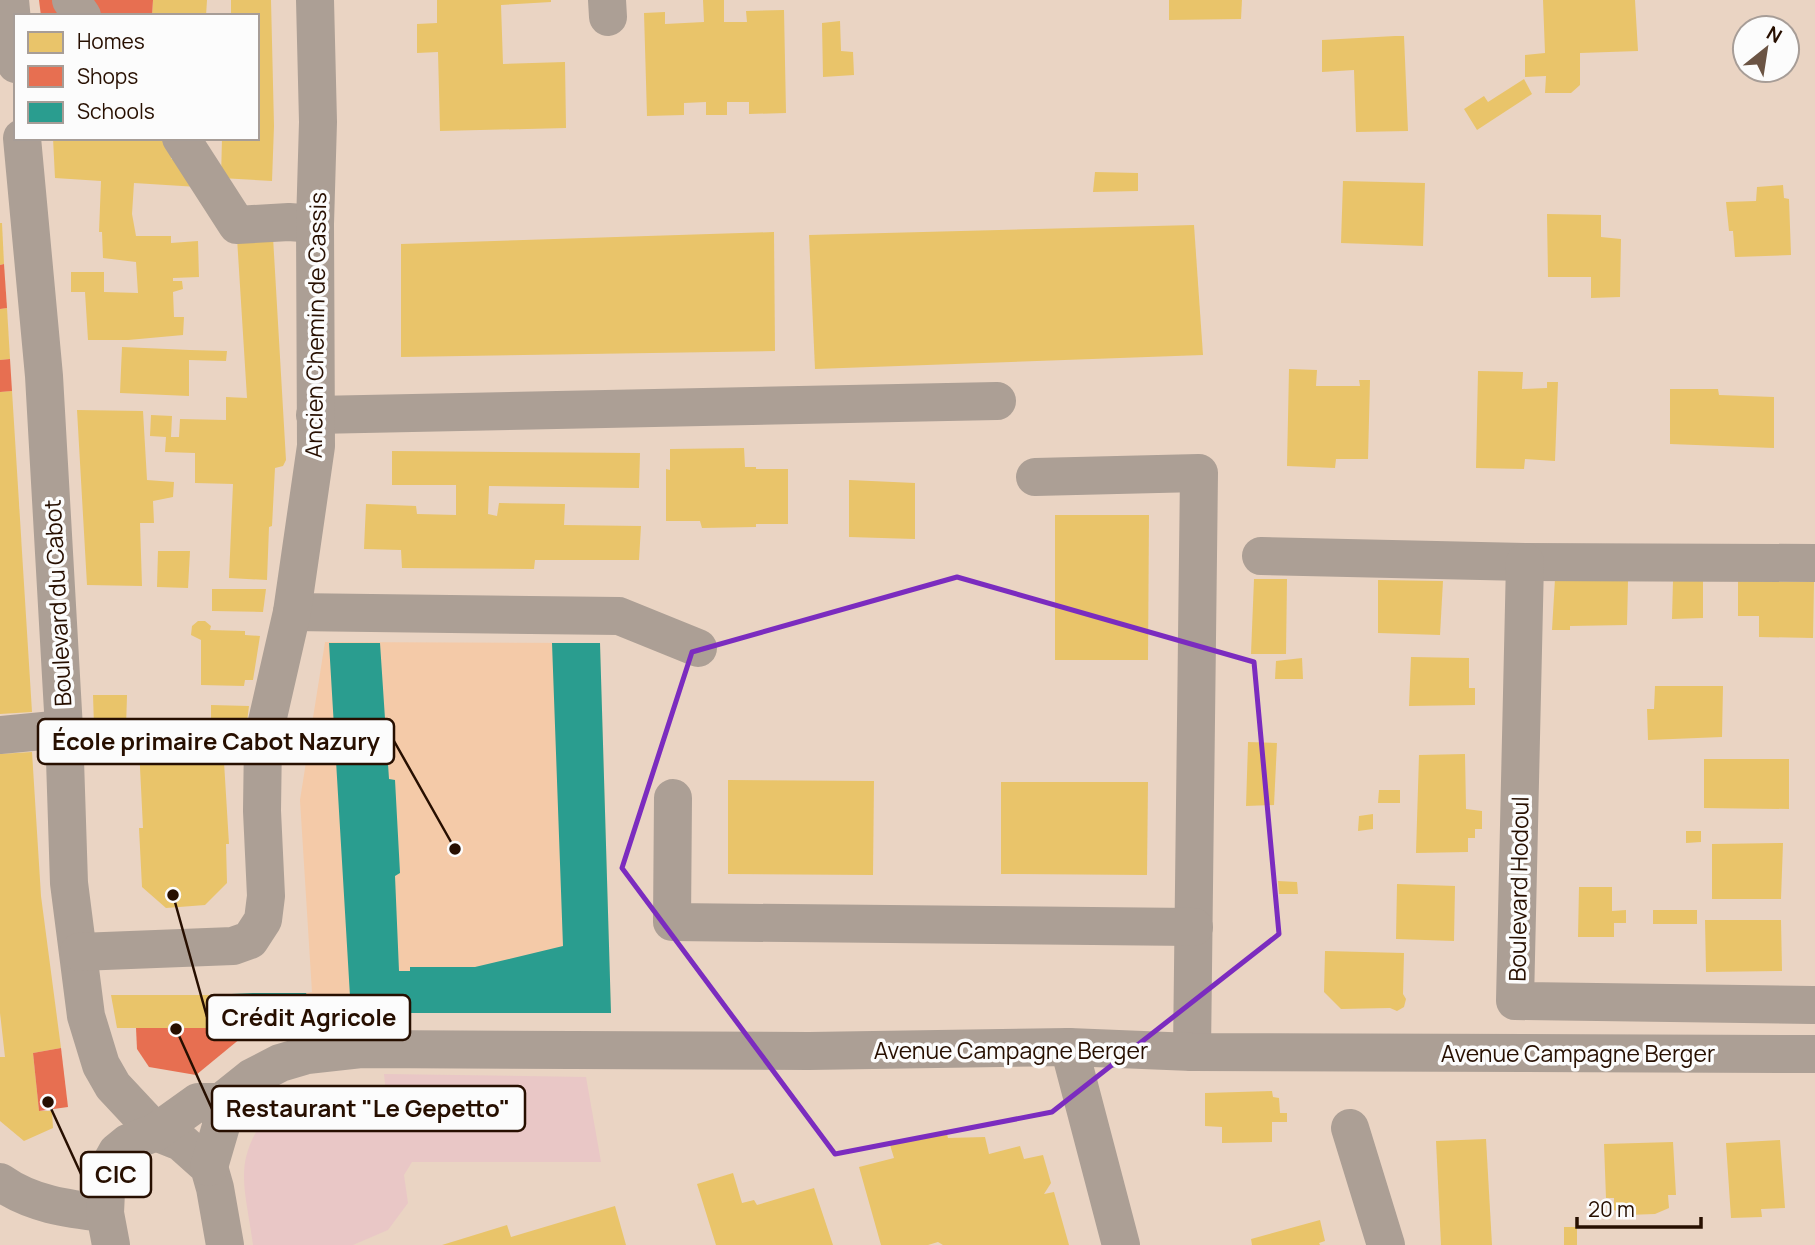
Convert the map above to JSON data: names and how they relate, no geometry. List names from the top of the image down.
{
  "streets": {
    "street": [
      "Ancien Chemin de Cassis",
      "Boulevard du Cabot",
      "Boulevard Hodoul",
      "Avenue Campagne Berger"
    ]
  },
  "crossings": [
    ["Ancien Chemin de Cassis", "Boulevard du Cabot"],
    ["Boulevard du Cabot", "Avenue Campagne Berger"]
  ],
  "places": [
    "École primaire Cabot Nazury",
    "Crédit Agricole",
    "Restaurant \"Le Gepetto\"",
    "CIC"
  ],
  "legend": ["Homes", "Shops", "Schools"],
  "scale_bar": "20 m",
  "north": "top right"
}
